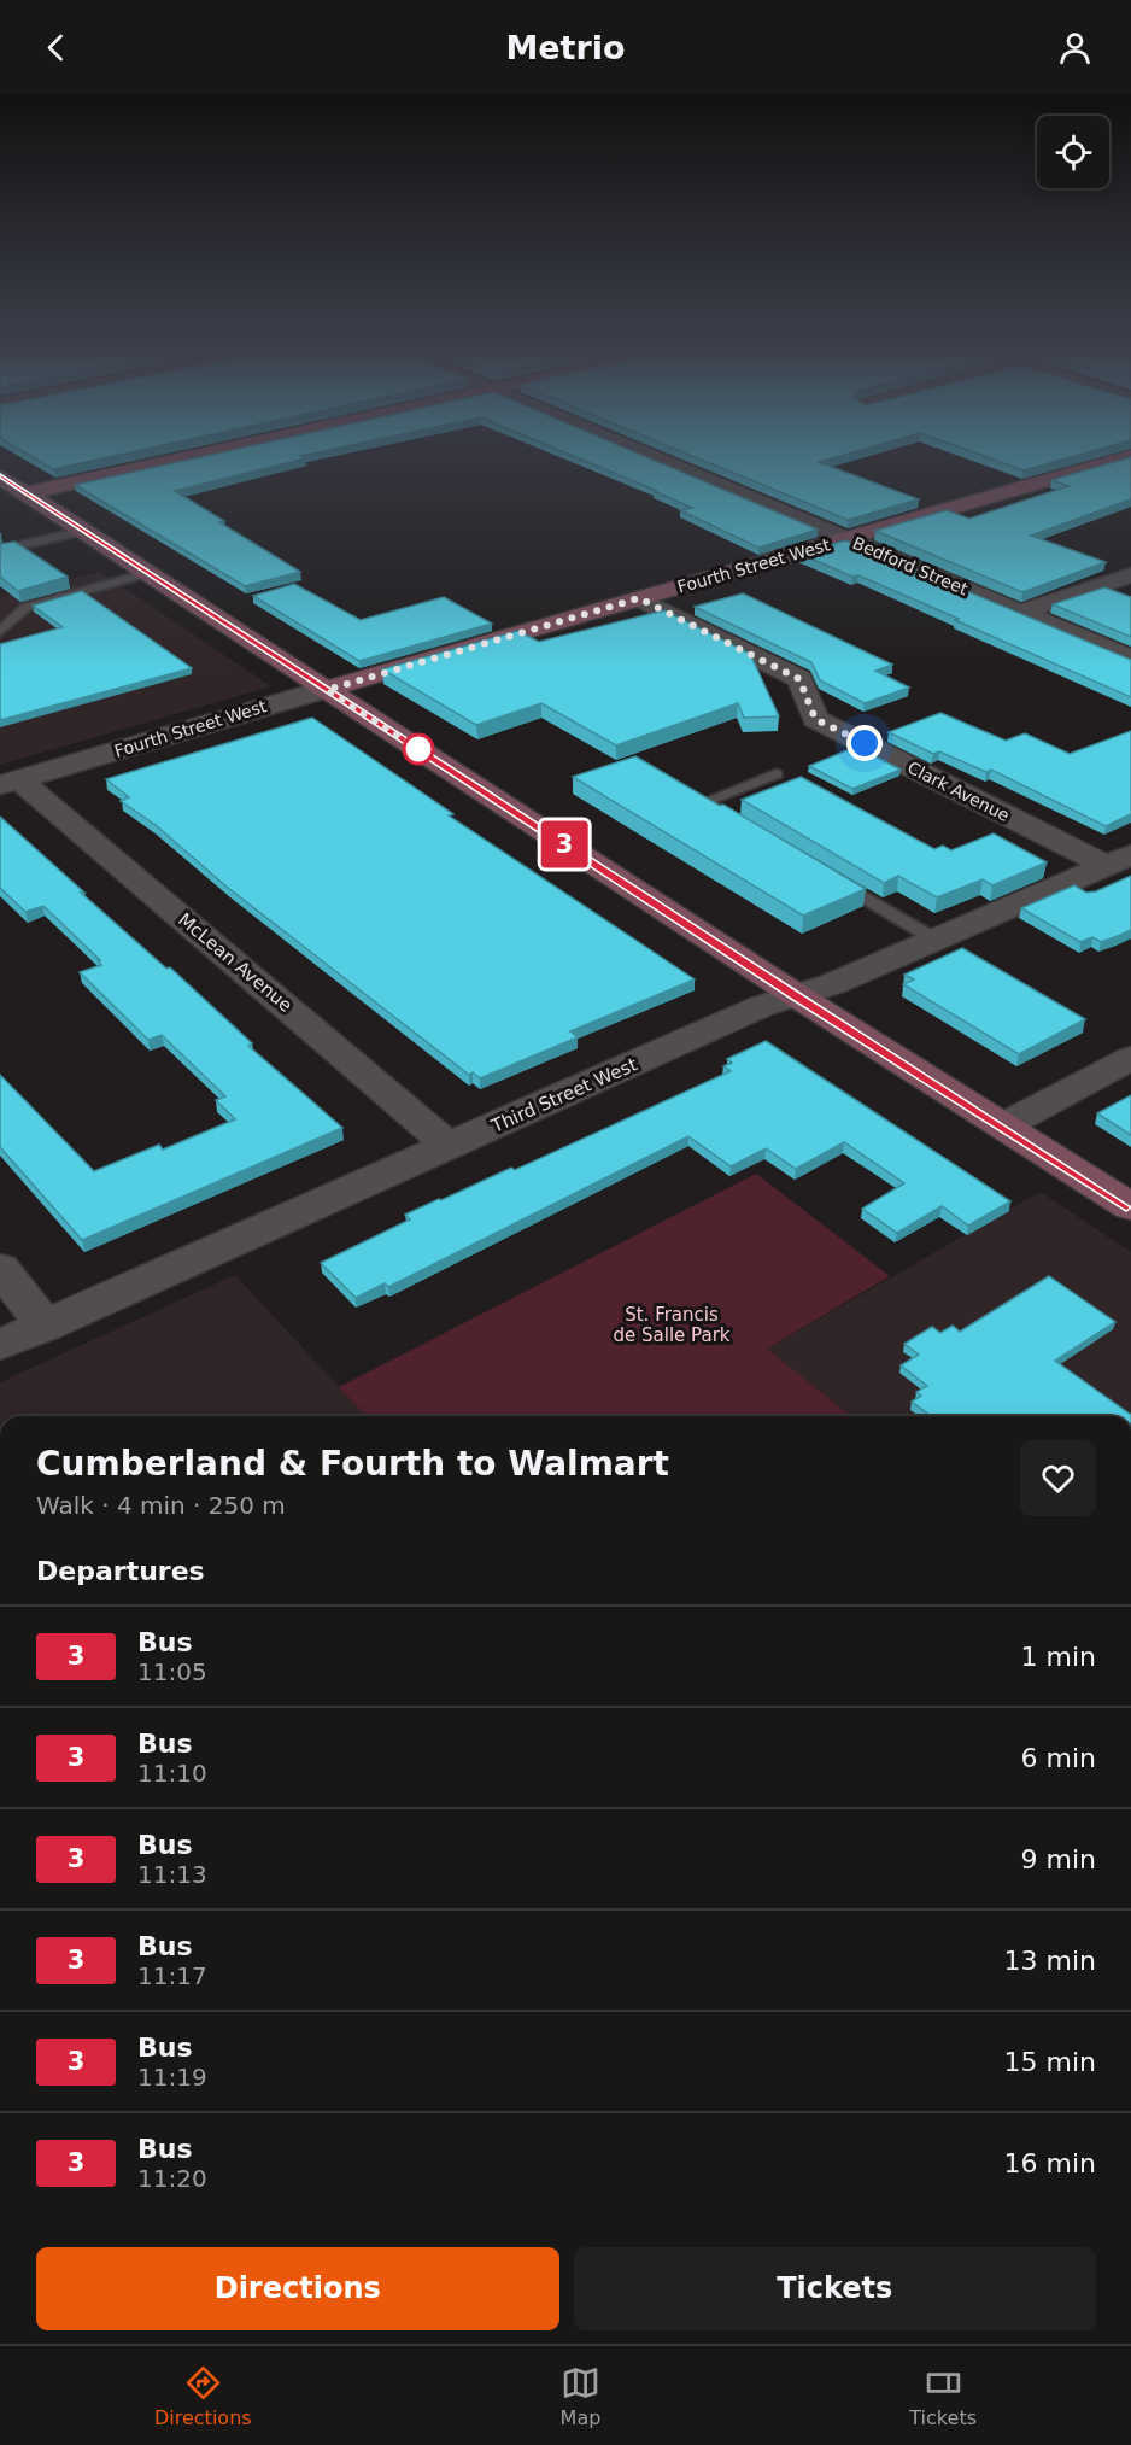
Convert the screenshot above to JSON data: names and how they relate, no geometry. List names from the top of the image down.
{
  "streets": {
    "street": [
      "Fourth Street West",
      "Bedford Street",
      "Clark Avenue",
      "McLean Avenue",
      "Third Street West"
    ]
  },
  "crossings": [
    ["Fourth Street West", "Bedford Street"],
    ["Fourth Street West", "Clark Avenue"],
    ["Fourth Street West", "McLean Avenue"],
    ["Clark Avenue", "Third Street West"],
    ["McLean Avenue", "Third Street West"]
  ],
  "parks": ["St. Francis de Salle Park"],
  "lines": ["bus line 3"],
  "page": {
    "header": "Metrio",
    "on_map": "3",
    "heading": [
      ["Cumberland & Fourth to Walmart", "Walk · 4 min · 250 m"],
      "Departures"
    ],
    "list": [
      {
        "mark": "3",
        "name": "Bus",
        "note": "11:05",
        "value": "1 min"
      },
      {
        "mark": "3",
        "name": "Bus",
        "note": "11:10",
        "value": "6 min"
      },
      {
        "mark": "3",
        "name": "Bus",
        "note": "11:13",
        "value": "9 min"
      },
      {
        "mark": "3",
        "name": "Bus",
        "note": "11:17",
        "value": "13 min"
      },
      {
        "mark": "3",
        "name": "Bus",
        "note": "11:19",
        "value": "15 min"
      },
      {
        "mark": "3",
        "name": "Bus",
        "note": "11:20",
        "value": "16 min"
      }
    ],
    "buttons": ["Directions", "Tickets"],
    "tabs": ["Directions", "Map", "Tickets"]
  }
}
